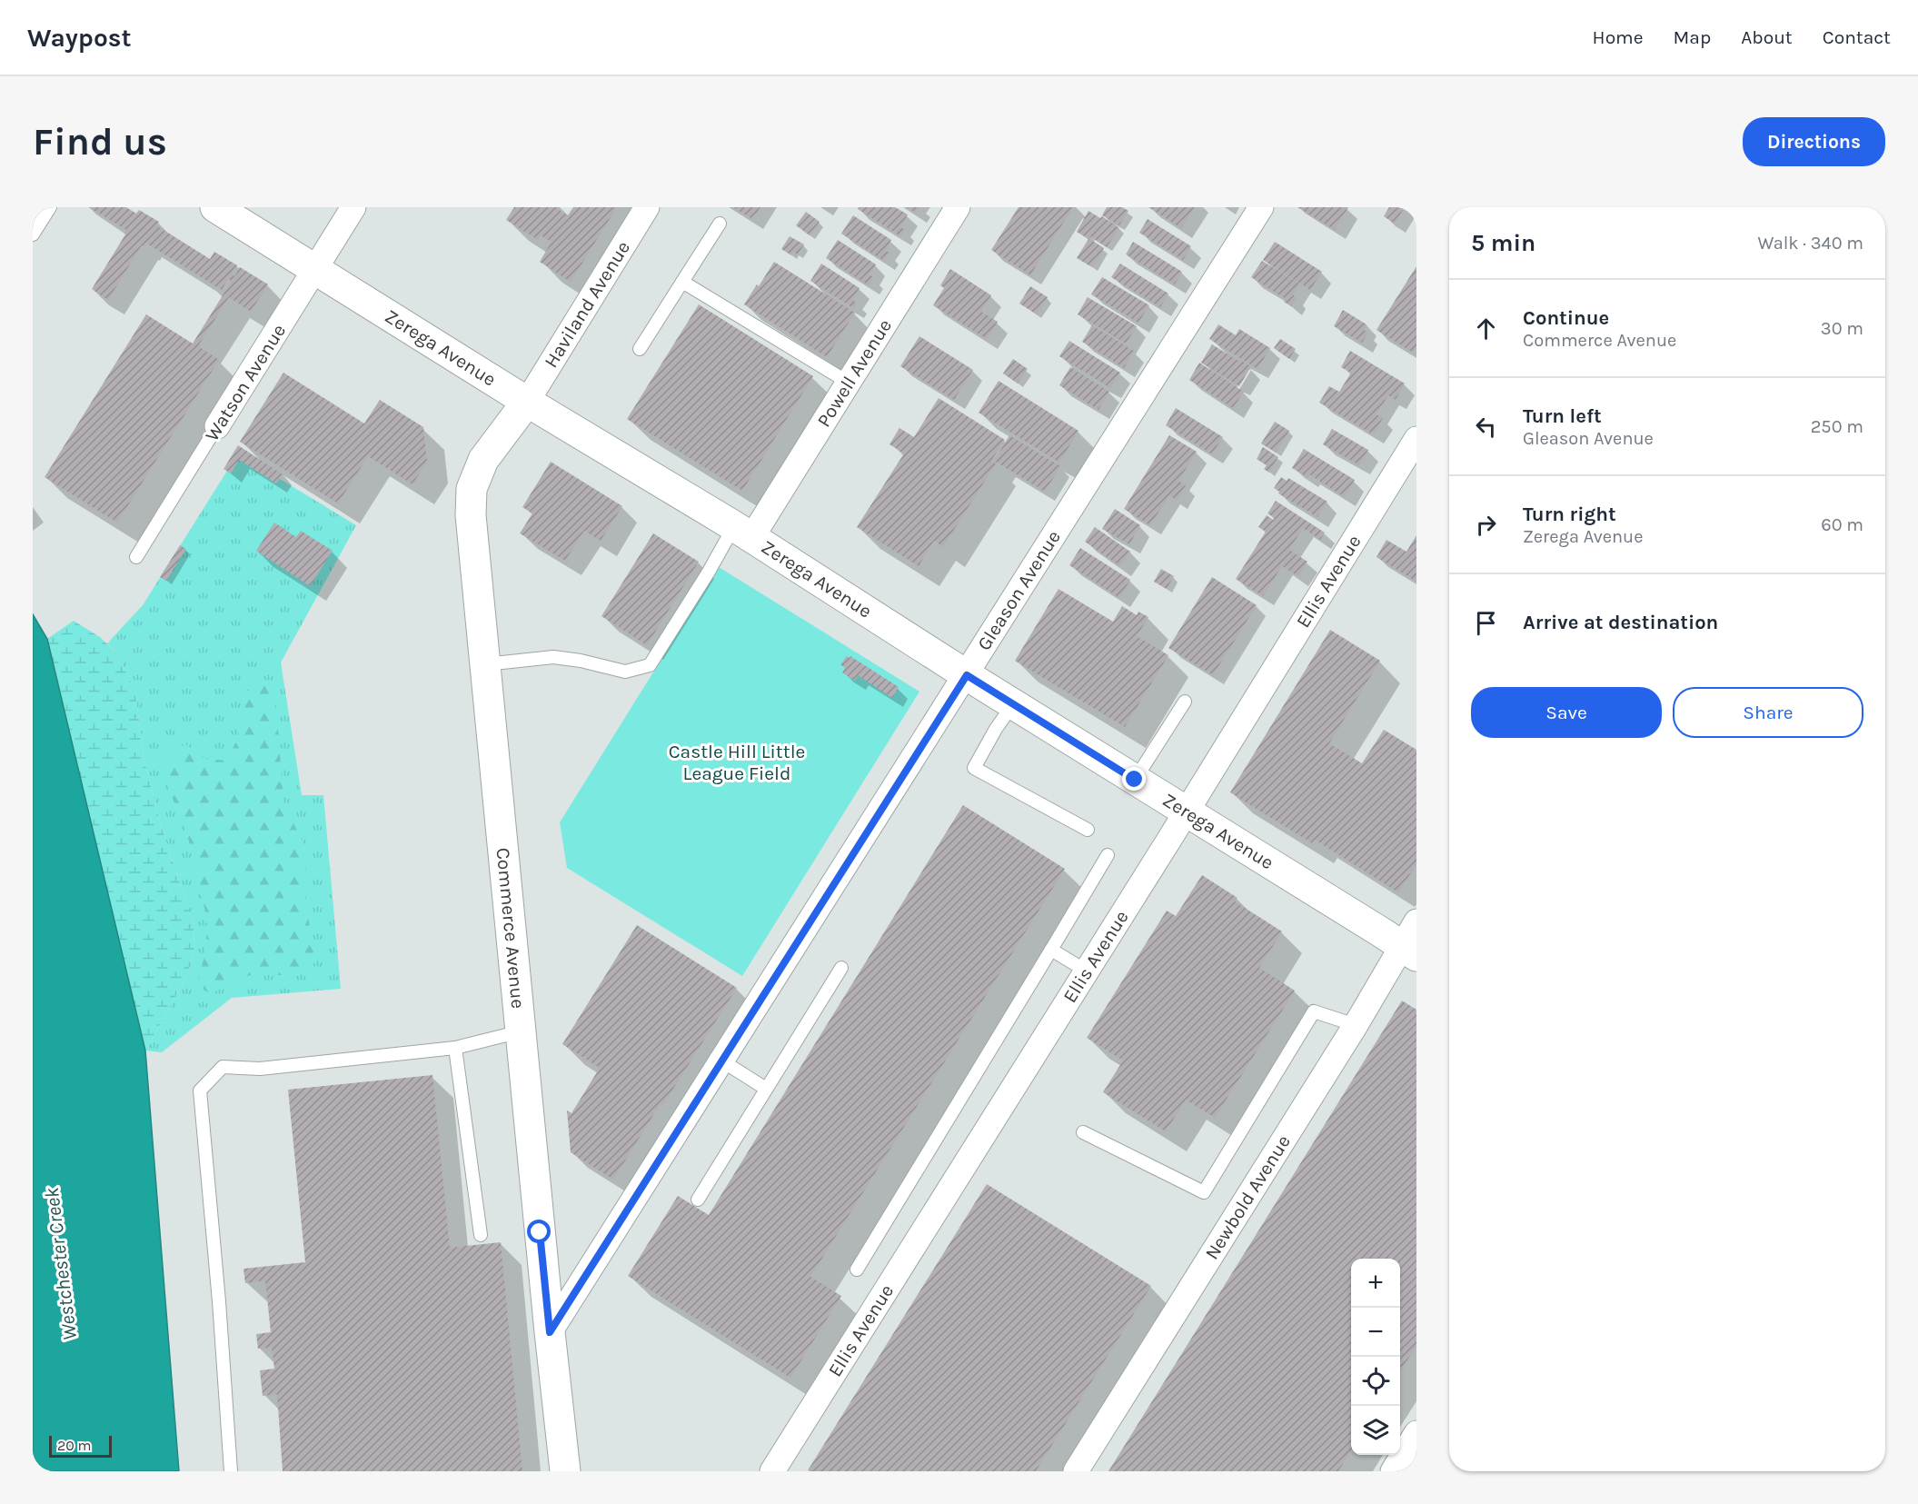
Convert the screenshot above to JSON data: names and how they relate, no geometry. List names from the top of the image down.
{
  "streets": {
    "main road": ["Zerega Avenue", "Commerce Avenue"],
    "street": [
      "Haviland Avenue",
      "Powell Avenue",
      "Watson Avenue",
      "Ellis Avenue",
      "Gleason Avenue",
      "Newbold Avenue"
    ]
  },
  "crossings": [
    ["Haviland Avenue", "Zerega Avenue"],
    ["Haviland Avenue", "Commerce Avenue"],
    ["Zerega Avenue", "Powell Avenue"],
    ["Zerega Avenue", "Watson Avenue"],
    ["Zerega Avenue", "Ellis Avenue"],
    ["Zerega Avenue", "Gleason Avenue"],
    ["Zerega Avenue", "Commerce Avenue"],
    ["Zerega Avenue", "Newbold Avenue"],
    ["Gleason Avenue", "Commerce Avenue"]
  ],
  "water": ["Westchester Creek"],
  "parks": ["Castle Hill Little League Field"],
  "scale_bar": "20 m",
  "page": {
    "header": "Waypost",
    "nav": [
      "Home",
      "Map",
      "About",
      "Contact"
    ],
    "buttons": [
      "Directions",
      ["Save", "Share"]
    ],
    "title": "Find us",
    "heading": ["5 min", "Walk · 340 m"],
    "list": [
      ["Continue", "Commerce Avenue", "30 m"],
      ["Turn left", "Gleason Avenue", "250 m"],
      ["Turn right", "Zerega Avenue", "60 m"],
      "Arrive at destination"
    ],
    "map_buttons": ["+", "−"],
    "scale": "20 m"
  }
}
